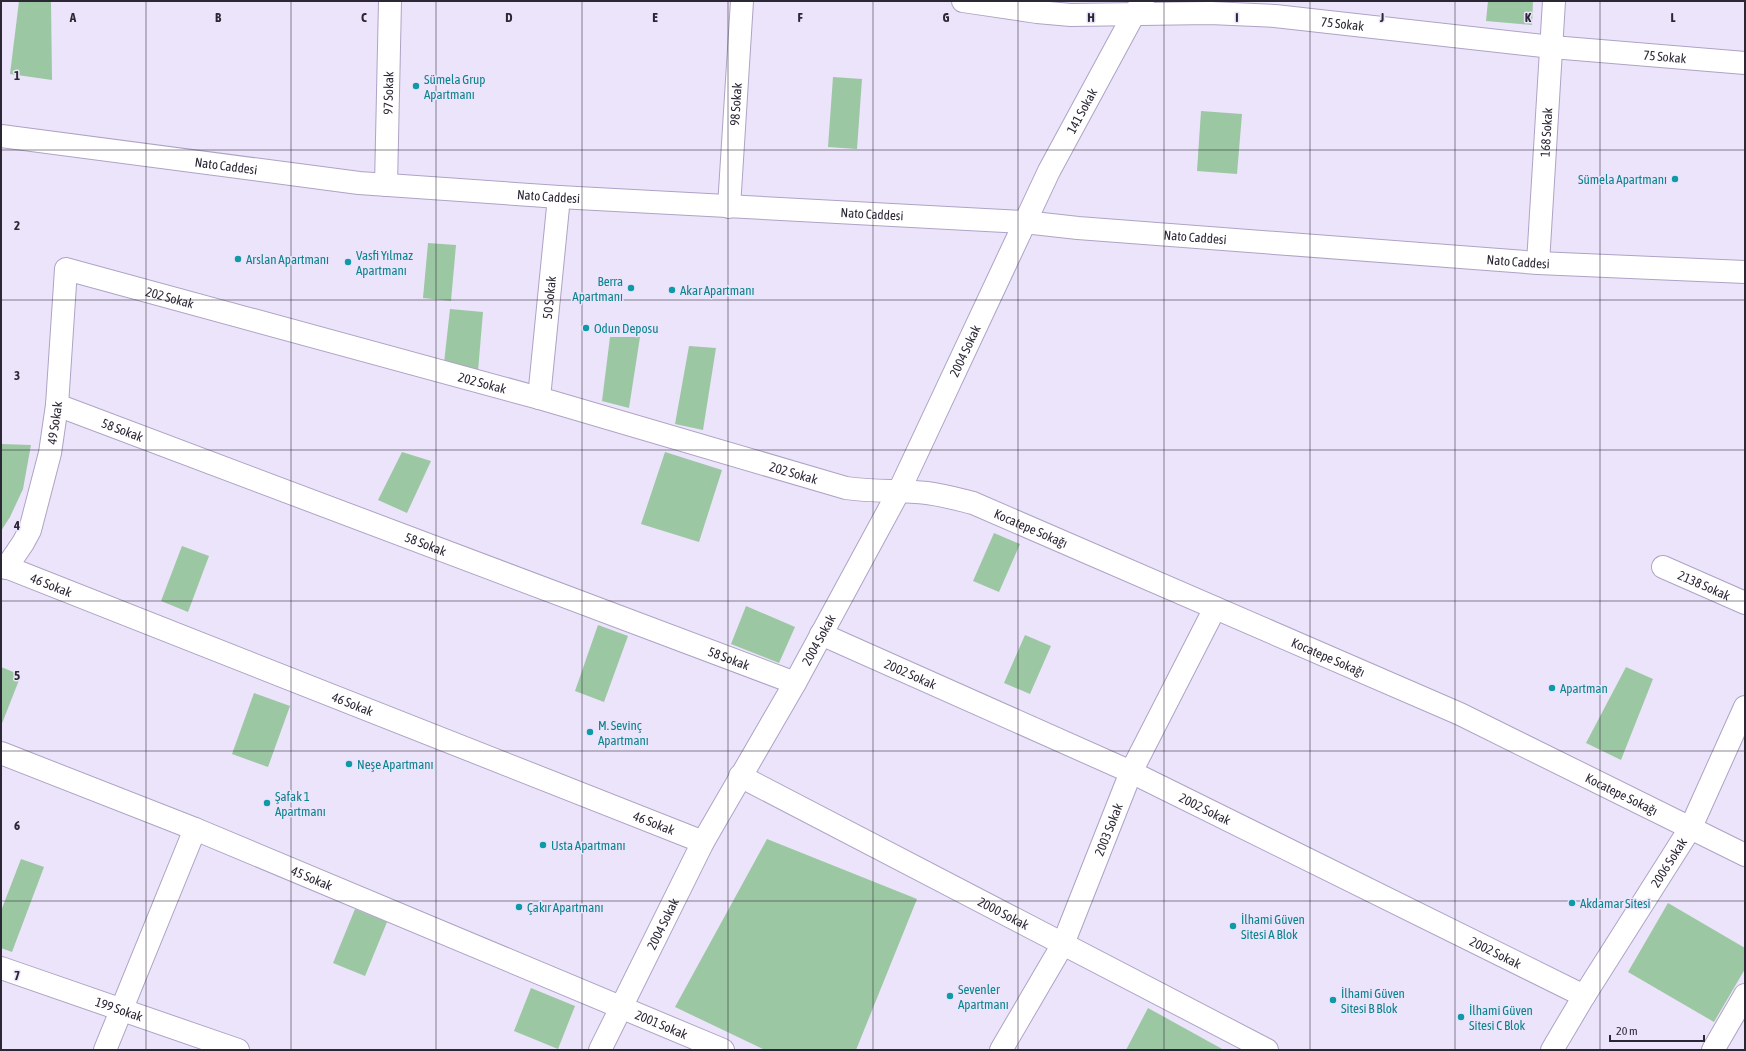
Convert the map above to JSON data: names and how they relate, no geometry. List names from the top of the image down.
{
  "streets": {
    "street": [
      "75 Sokak",
      "97 Sokak",
      "98 Sokak",
      "141 Sokak",
      "168 Sokak",
      "Nato Caddesi",
      "202 Sokak",
      "50 Sokak",
      "2004 Sokak",
      "49 Sokak",
      "58 Sokak",
      "Kocatepe Sokağı",
      "46 Sokak",
      "2138 Sokak",
      "2002 Sokak",
      "2003 Sokak",
      "2006 Sokak",
      "45 Sokak",
      "2000 Sokak",
      "199 Sokak",
      "2001 Sokak"
    ]
  },
  "crossings": [
    ["75 Sokak", "141 Sokak"],
    ["75 Sokak", "168 Sokak"],
    ["97 Sokak", "Nato Caddesi"],
    ["98 Sokak", "Nato Caddesi"],
    ["141 Sokak", "Nato Caddesi"],
    ["141 Sokak", "2004 Sokak"],
    ["168 Sokak", "Nato Caddesi"],
    ["Nato Caddesi", "50 Sokak"],
    ["Nato Caddesi", "2004 Sokak"],
    ["202 Sokak", "50 Sokak"],
    ["202 Sokak", "2004 Sokak"],
    ["202 Sokak", "49 Sokak"],
    ["202 Sokak", "Kocatepe Sokağı"],
    ["2004 Sokak", "58 Sokak"],
    ["2004 Sokak", "Kocatepe Sokağı"],
    ["2004 Sokak", "46 Sokak"],
    ["2004 Sokak", "2002 Sokak"],
    ["2004 Sokak", "45 Sokak"],
    ["2004 Sokak", "2000 Sokak"],
    ["2004 Sokak", "2001 Sokak"],
    ["49 Sokak", "58 Sokak"],
    ["49 Sokak", "46 Sokak"],
    ["Kocatepe Sokağı", "2003 Sokak"],
    ["Kocatepe Sokağı", "2006 Sokak"],
    ["2002 Sokak", "2003 Sokak"],
    ["2002 Sokak", "2006 Sokak"],
    ["2003 Sokak", "2000 Sokak"],
    ["45 Sokak", "2001 Sokak"]
  ],
  "places": [
    "Sümela Grup Apartmanı",
    "Sümela Apartmanı",
    "Arslan Apartmanı",
    "Vasfi Yılmaz Apartmanı",
    "Berra Apartmanı",
    "Akar Apartmanı",
    "Odun Deposu",
    "Apartman",
    "M. Sevinç Apartmanı",
    "Neşe Apartmanı",
    "Şafak 1 Apartmanı",
    "Usta Apartmanı",
    "Akdamar Sitesi",
    "Çakır Apartmanı",
    "İlhami Güven Sitesi A Blok",
    "Sevenler Apartmanı",
    "İlhami Güven Sitesi B Blok",
    "İlhami Güven Sitesi C Blok"
  ],
  "scale_bar": "20 m",
  "grid": {
    "columns": [
      "A",
      "B",
      "C",
      "D",
      "E",
      "F",
      "G",
      "H",
      "I",
      "J",
      "K",
      "L"
    ],
    "rows": [
      "1",
      "2",
      "3",
      "4",
      "5",
      "6",
      "7"
    ]
  }
}
